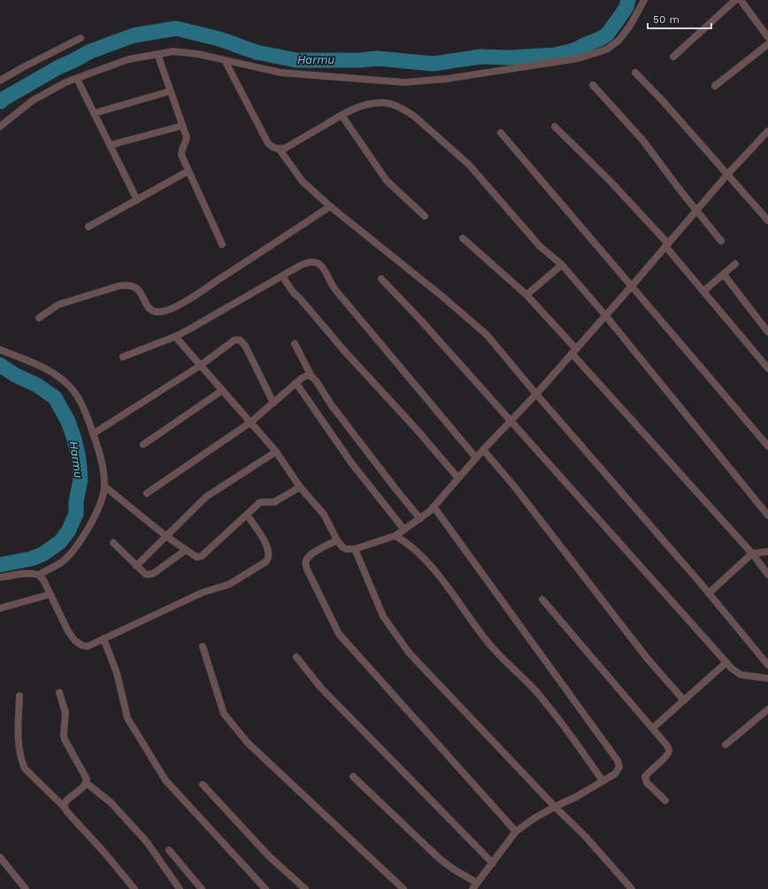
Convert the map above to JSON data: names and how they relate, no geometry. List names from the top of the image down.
{
  "water": ["Harmu"],
  "scale_bar": "50 m"
}
